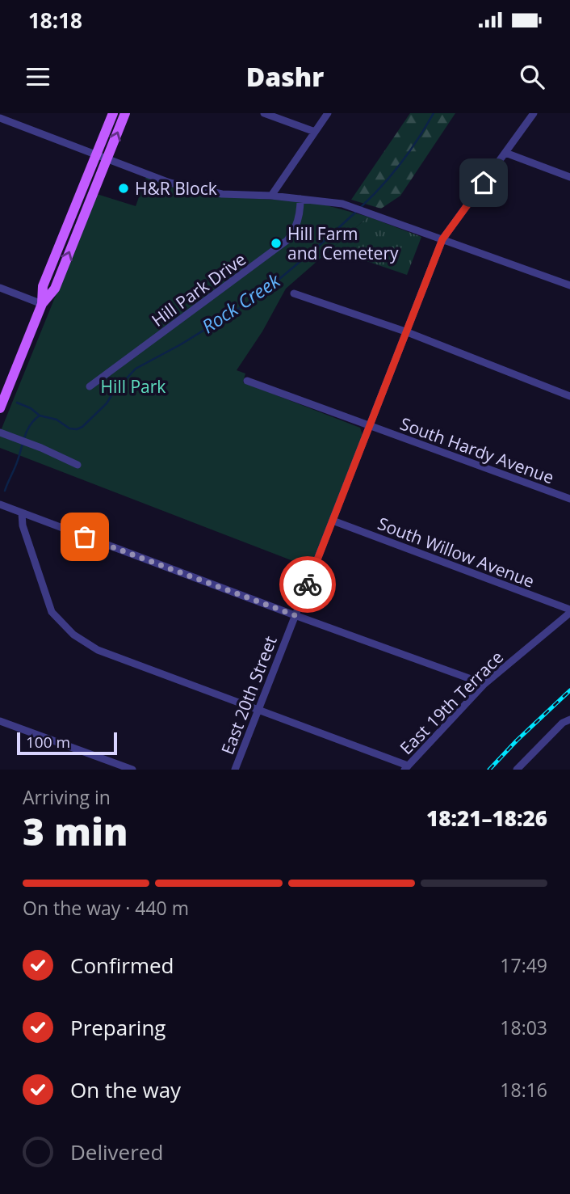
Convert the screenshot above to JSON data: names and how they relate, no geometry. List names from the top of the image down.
{
  "streets": {
    "street": [
      "Hill Park Drive",
      "South Hardy Avenue",
      "South Willow Avenue",
      "East 20th Street",
      "East 19th Terrace"
    ]
  },
  "crossings": [
    ["South Hardy Avenue", "East 20th Street"],
    ["South Willow Avenue", "East 20th Street"],
    ["South Willow Avenue", "East 19th Terrace"]
  ],
  "water": ["Rock Creek"],
  "parks": ["Hill Park"],
  "places": ["H&R Block", "Hill Farm and Cemetery"],
  "scale_bar": "100 m",
  "page": {
    "status": "18:18",
    "header": "Dashr",
    "scale": "100 m",
    "heading": ["3 min", "Arriving in", "18:21–18:26"],
    "bar": "On the way · 440 m",
    "list": [
      ["Confirmed", "17:49"],
      ["Preparing", "18:03"],
      ["On the way", "18:16"],
      "Delivered"
    ]
  }
}
